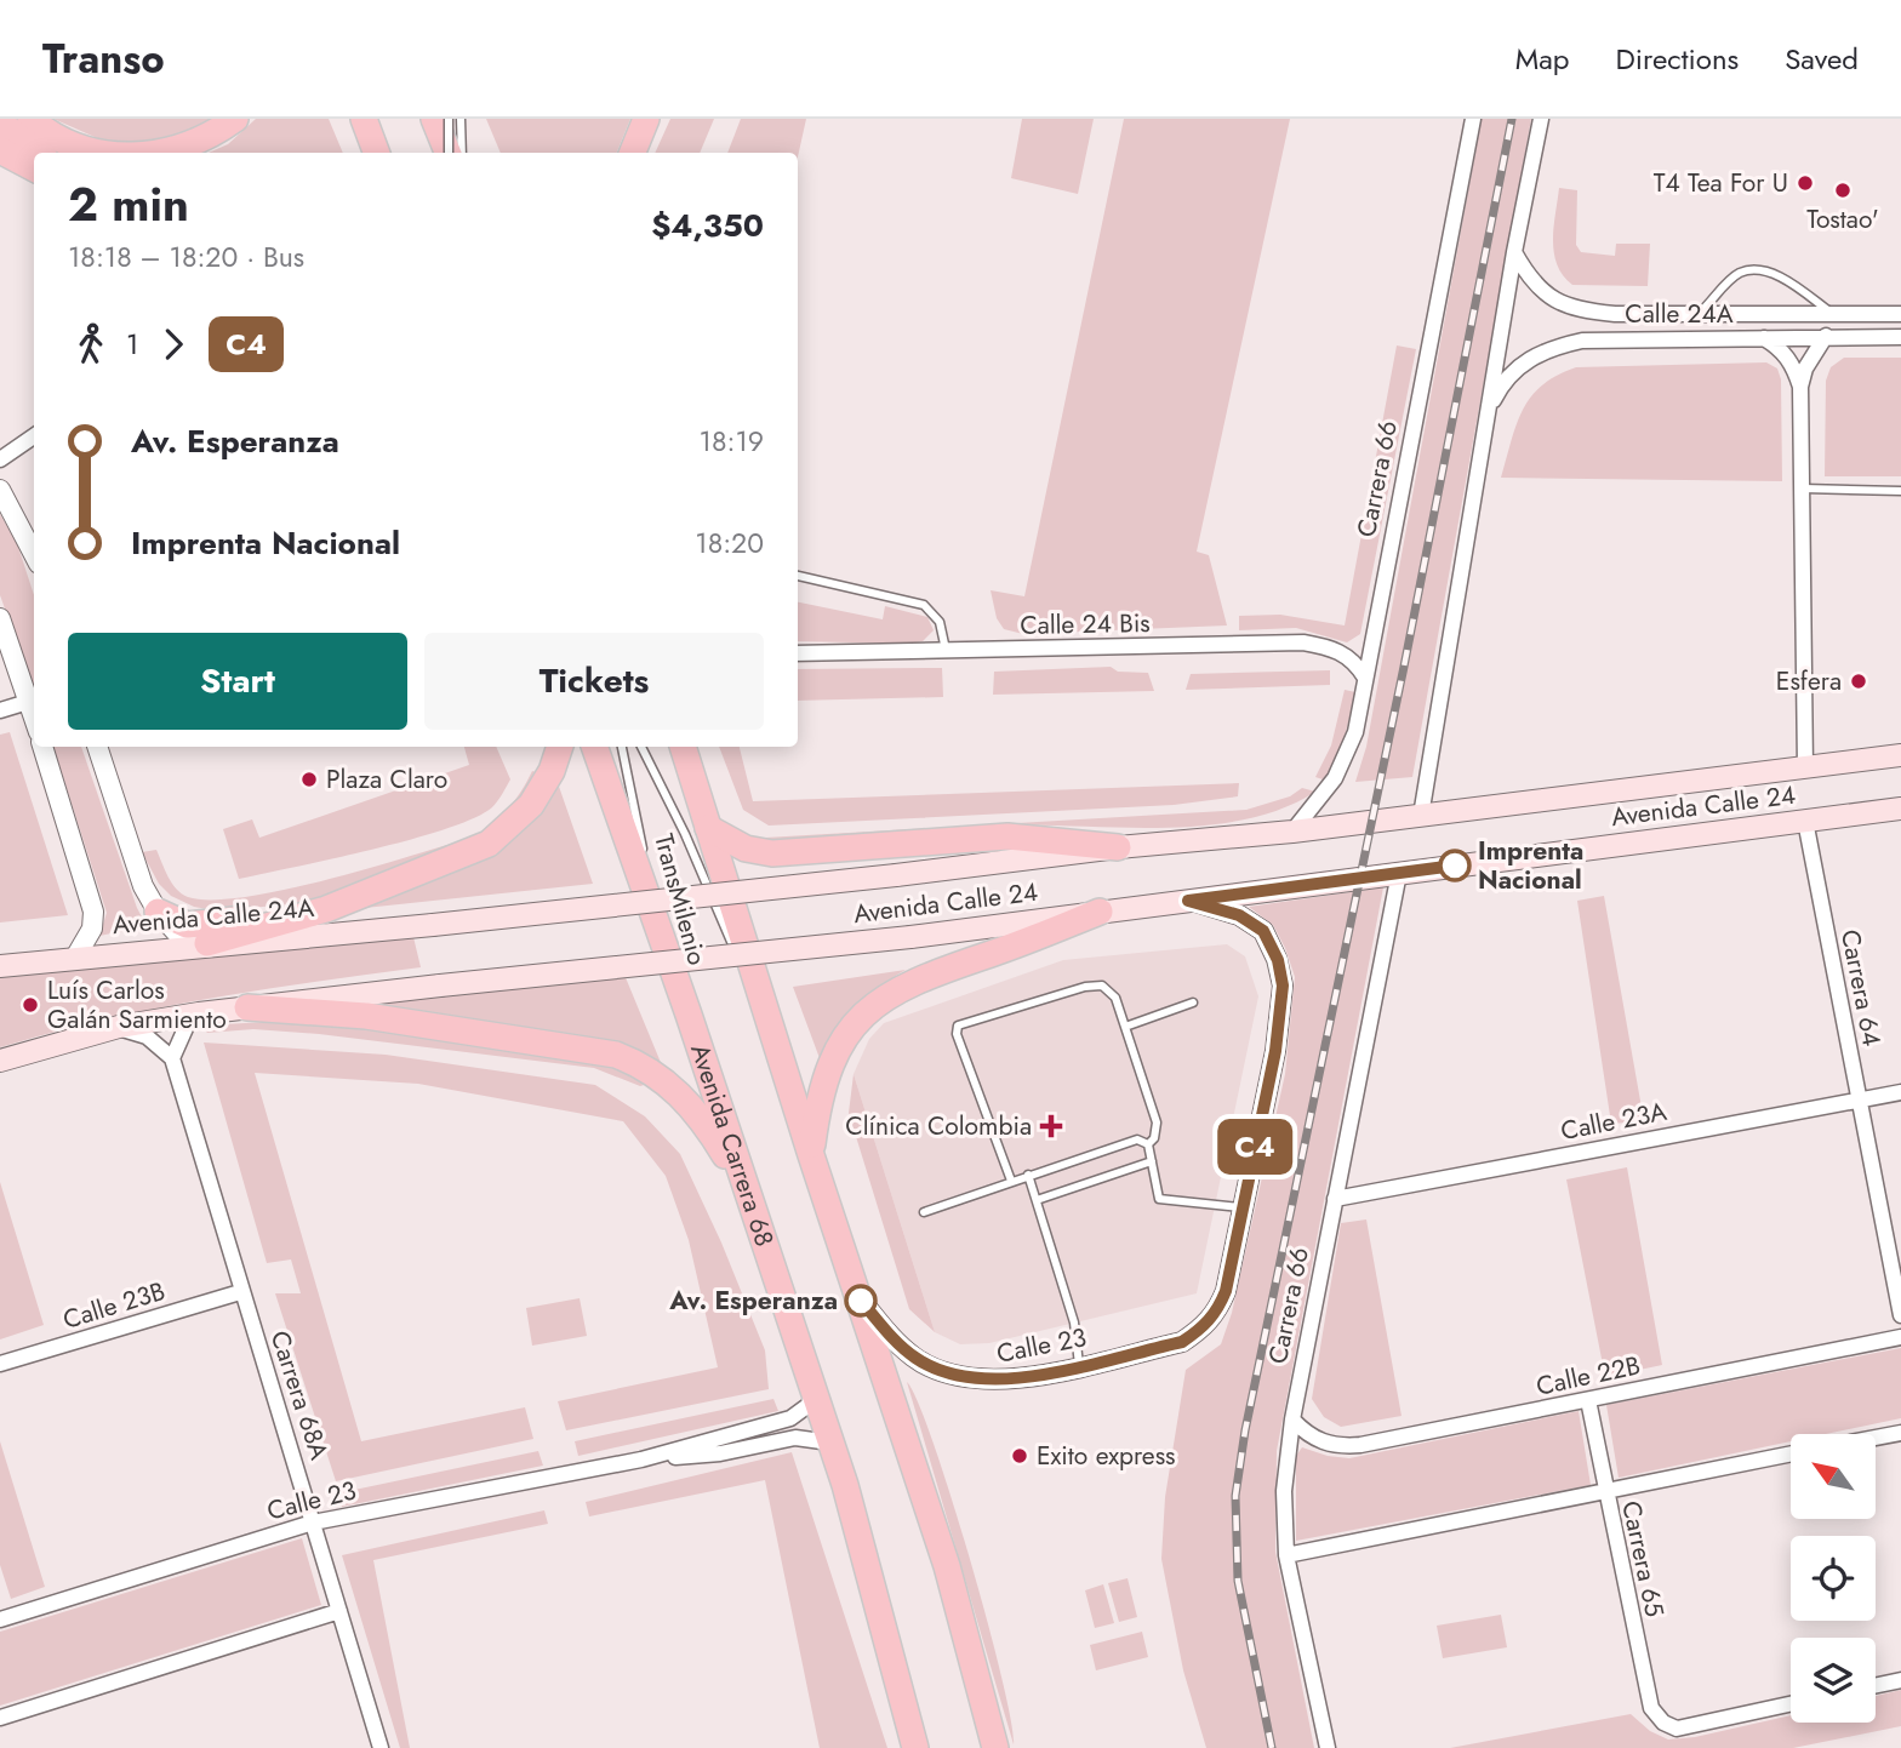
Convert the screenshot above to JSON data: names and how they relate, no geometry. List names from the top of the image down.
{
  "streets": {
    "main road": ["Avenida Calle 24", "Avenida Calle 24A", "Avenida Carrera 68"],
    "street": [
      "Calle 24A",
      "Carrera 66",
      "Calle 24 Bis",
      "Carrera 64",
      "Calle 23A",
      "Calle 23B",
      "Calle 23",
      "Calle 22B",
      "Carrera 68A",
      "Carrera 65"
    ],
    "lane": ["TransMilenio"]
  },
  "crossings": [
    ["Carrera 66", "Calle 24 Bis"],
    ["Carrera 66", "Avenida Calle 24"],
    ["Carrera 66", "Calle 23A"],
    ["Carrera 66", "Calle 22B"],
    ["Avenida Calle 24", "Avenida Calle 24A"],
    ["Avenida Calle 24", "Carrera 64"],
    ["TransMilenio", "Avenida Carrera 68"],
    ["Carrera 64", "Calle 23A"],
    ["Avenida Carrera 68", "Calle 23"],
    ["Calle 23B", "Carrera 68A"],
    ["Calle 23", "Carrera 68A"],
    ["Calle 22B", "Carrera 65"]
  ],
  "places": {
    "other": [
      "T4 Tea For U",
      "Tostao'",
      "Esfera",
      "Plaza Claro",
      "Imprenta Nacional",
      "Luís Carlos Galán Sarmiento",
      "Av. Esperanza",
      "Exito express"
    ],
    "health": ["Clínica Colombia"]
  },
  "lines": ["bus line C4"],
  "north": "top left",
  "page": {
    "header": "Transo",
    "nav": ["Map", "Directions", "Saved"],
    "on_map": "C4",
    "heading": ["2 min", "18:18 – 18:20 · Bus", "$4,350"],
    "legs": ["1", "C4"],
    "list": [
      {
        "name": "Av. Esperanza",
        "value": "18:19"
      },
      {
        "name": "Imprenta Nacional",
        "value": "18:20"
      }
    ],
    "buttons": ["Start", "Tickets"]
  }
}
